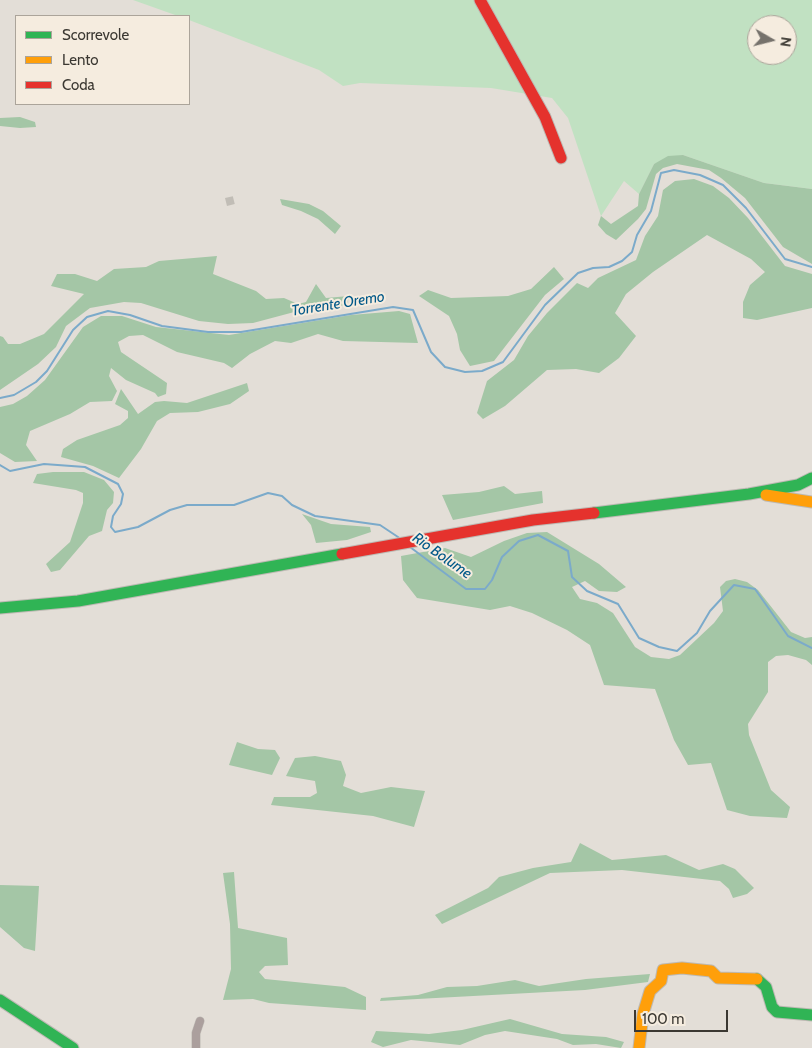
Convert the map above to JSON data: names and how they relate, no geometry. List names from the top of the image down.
{
  "water": ["Torrente Oremo", "Rio Bolume"],
  "legend": ["Scorrevole", "Lento", "Coda"],
  "scale_bar": "100 m",
  "north": "right"
}
